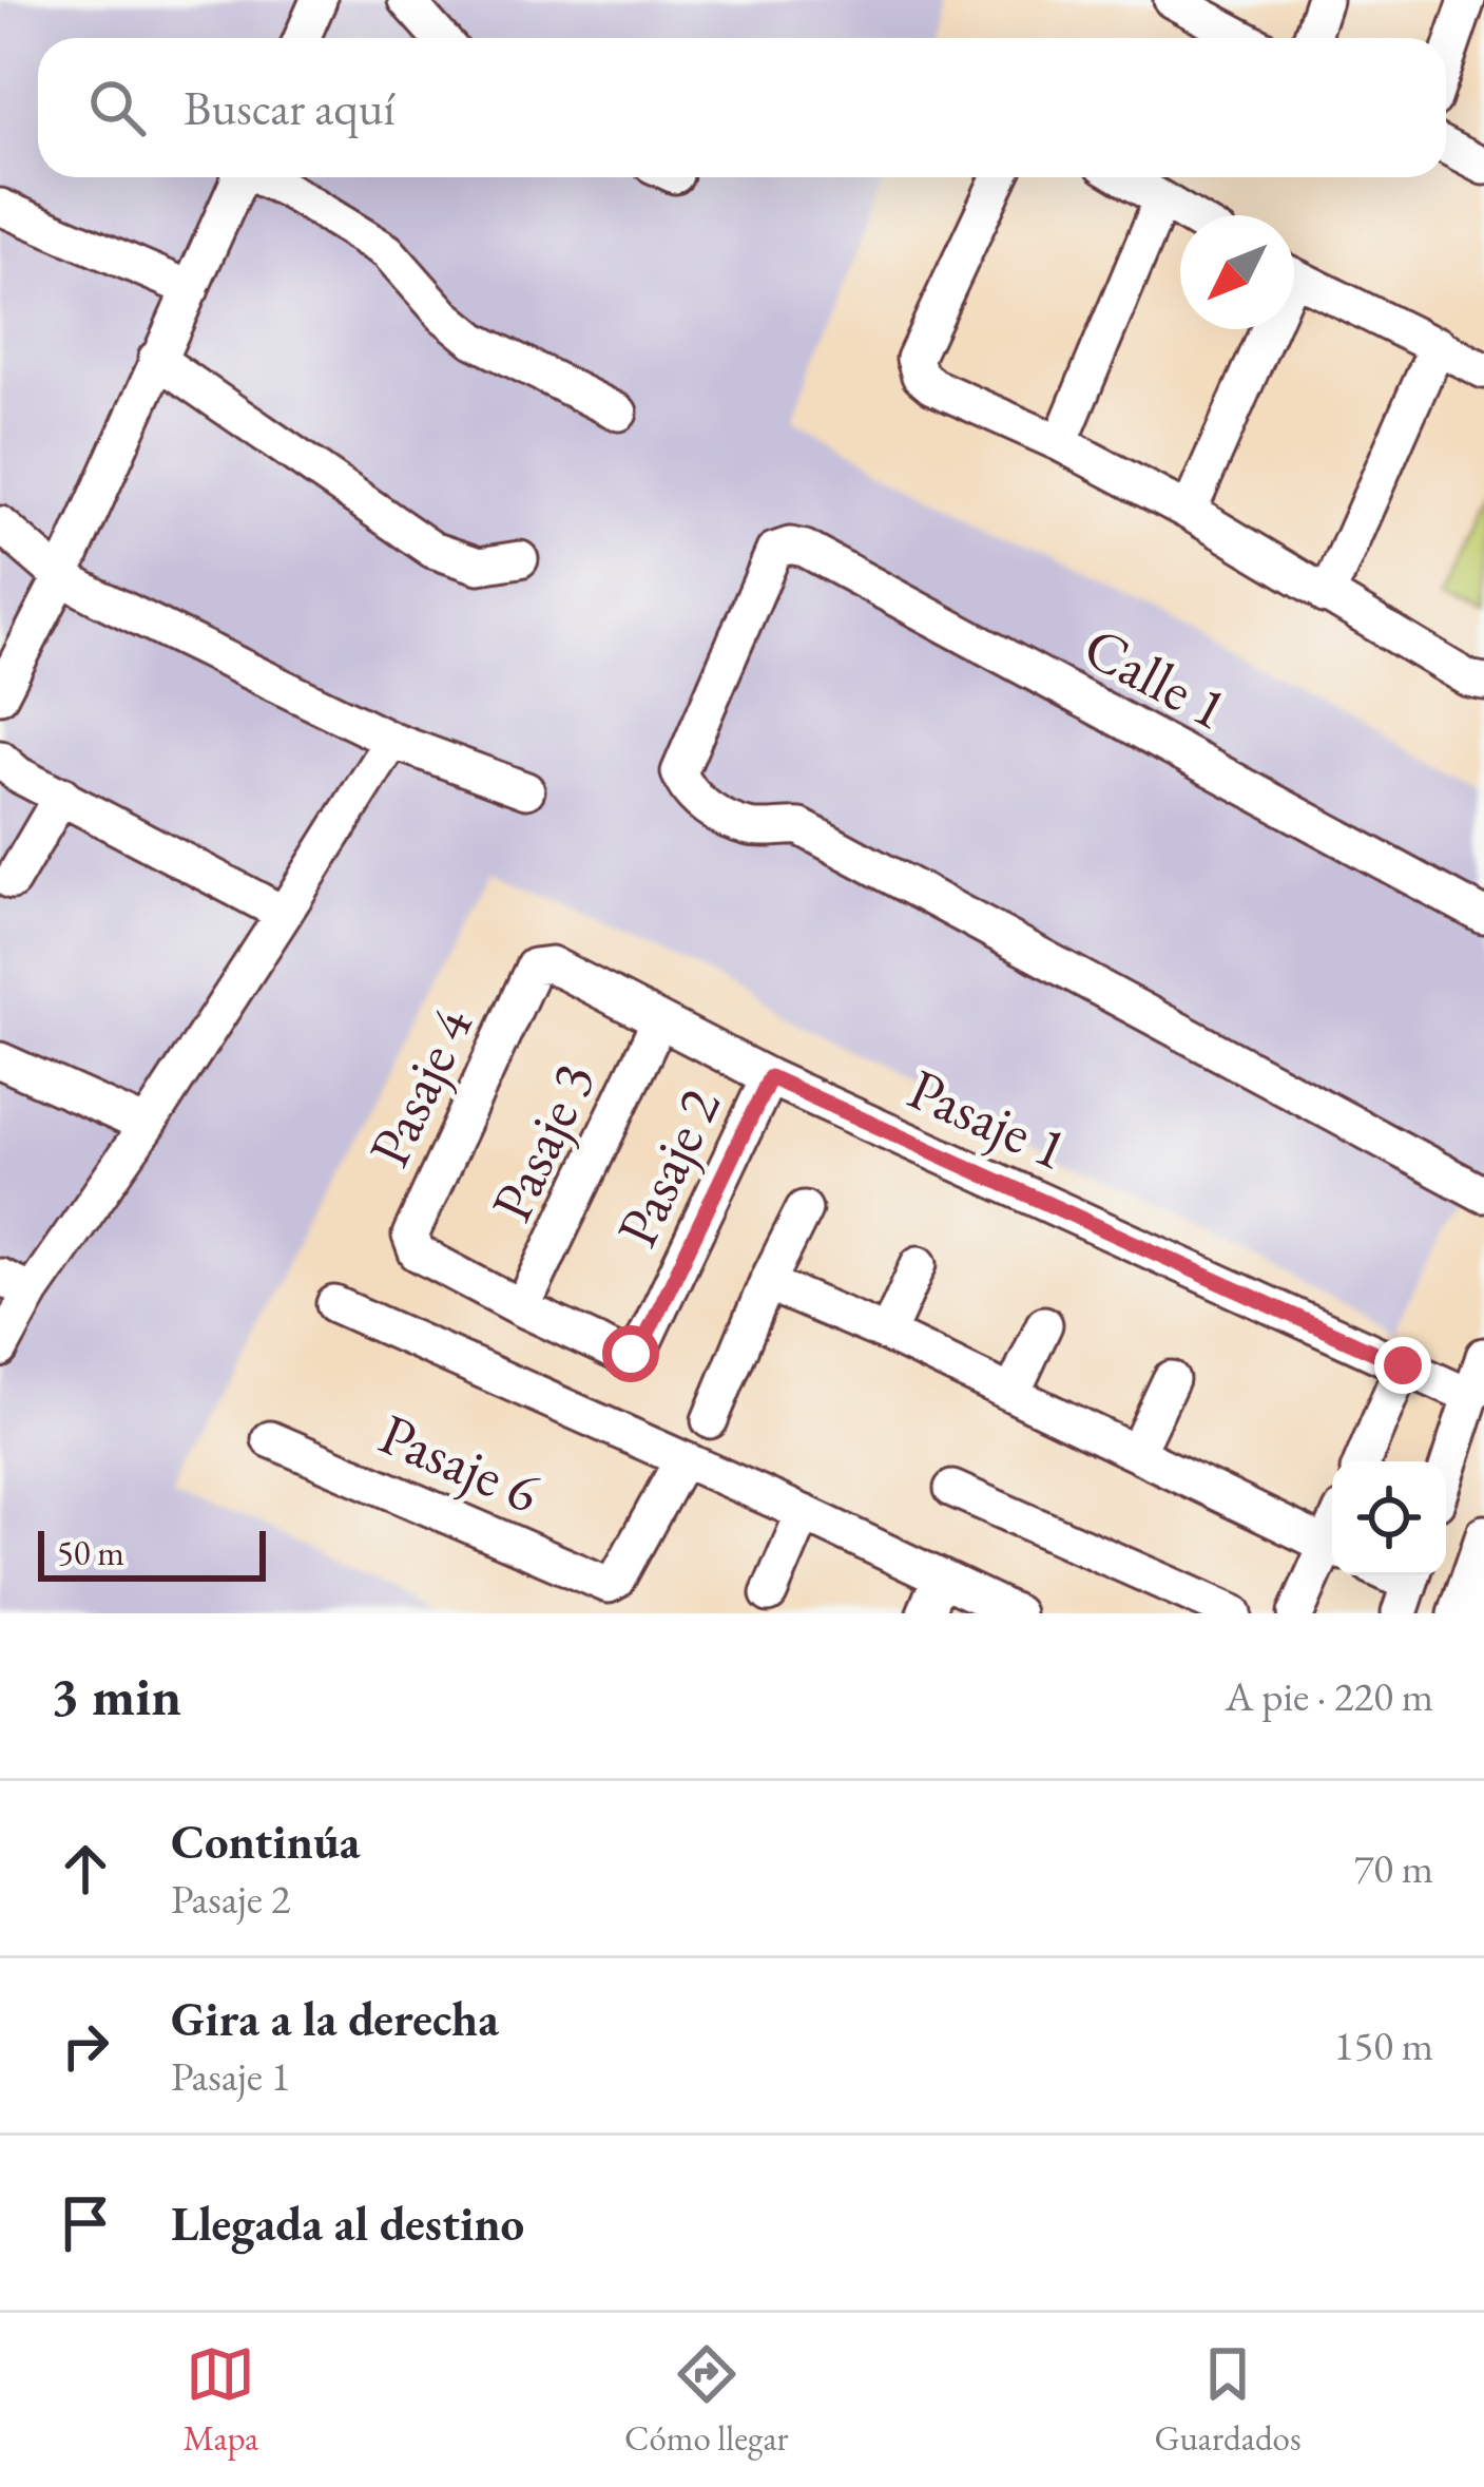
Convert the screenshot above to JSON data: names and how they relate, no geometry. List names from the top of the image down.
{
  "streets": {
    "street": [
      "Calle 1",
      "Pasaje 4",
      "Pasaje 1",
      "Pasaje 3",
      "Pasaje 2",
      "Pasaje 6"
    ]
  },
  "crossings": [
    ["Pasaje 4", "Pasaje 1"],
    ["Pasaje 4", "Pasaje 3"],
    ["Pasaje 4", "Pasaje 2"],
    ["Pasaje 1", "Pasaje 3"],
    ["Pasaje 1", "Pasaje 2"],
    ["Pasaje 3", "Pasaje 2"]
  ],
  "scale_bar": "50 m",
  "north": "bottom left",
  "page": {
    "search": "Buscar aquí",
    "scale": "50 m",
    "heading": ["3 min", "A pie · 220 m"],
    "list": [
      ["Continúa", "Pasaje 2", "70 m"],
      ["Gira a la derecha", "Pasaje 1", "150 m"],
      "Llegada al destino"
    ],
    "nav": ["Mapa", "Cómo llegar", "Guardados"]
  }
}
